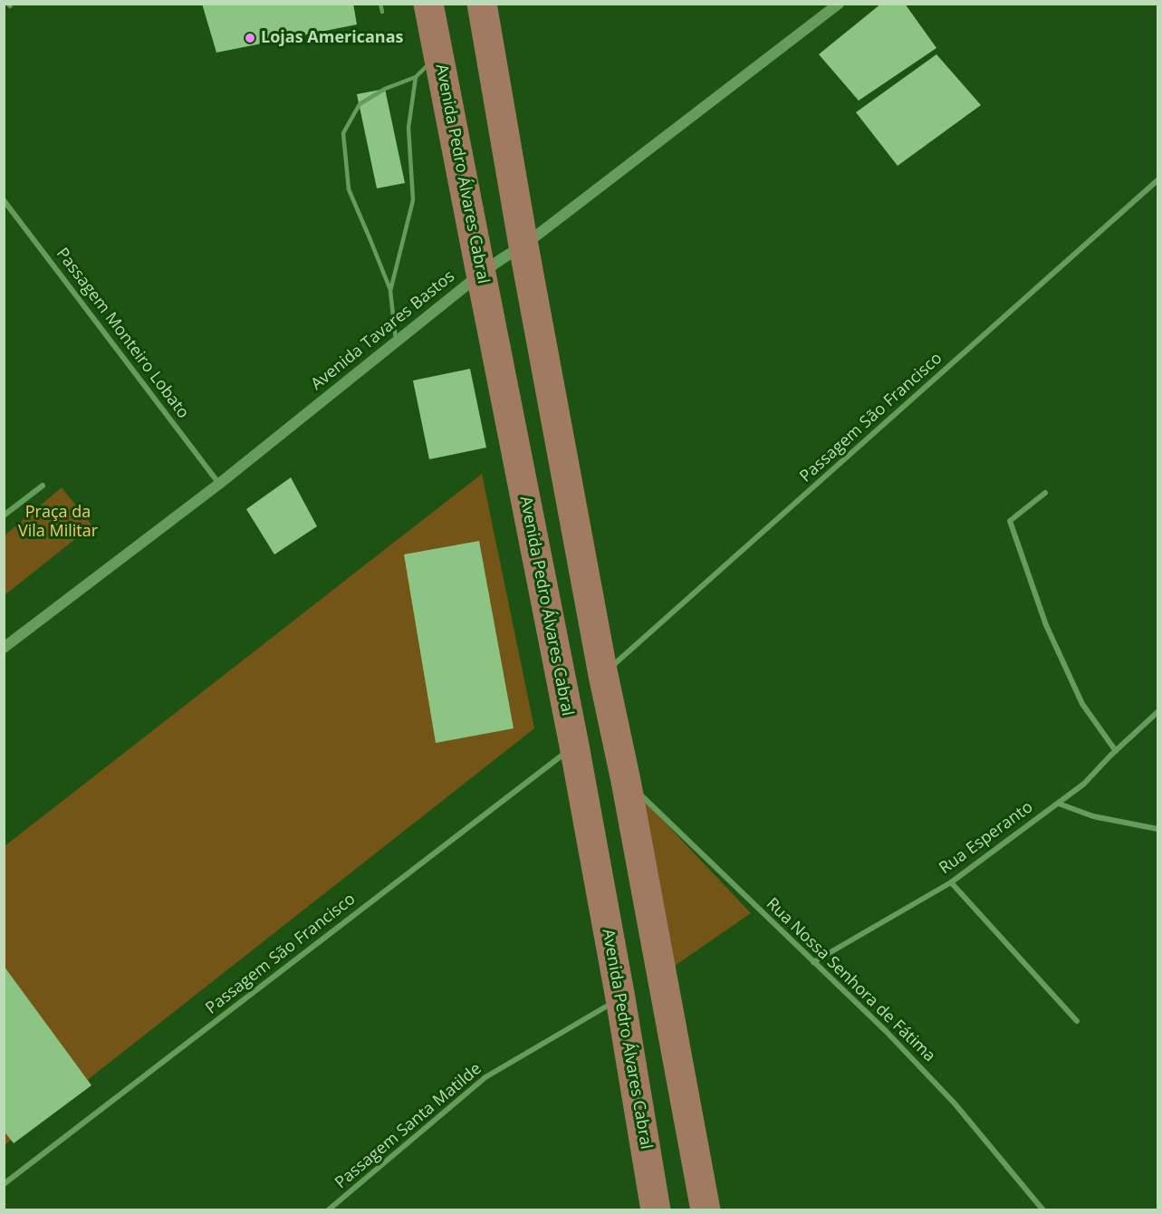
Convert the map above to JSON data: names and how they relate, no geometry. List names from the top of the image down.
{
  "streets": {
    "main road": ["Avenida Pedro Álvares Cabral", "Avenida Tavares Bastos"],
    "street": [
      "Passagem Monteiro Lobato",
      "Passagem São Francisco",
      "Rua Esperanto",
      "Rua Nossa Senhora de Fátima",
      "Passagem Santa Matilde"
    ]
  },
  "crossings": [
    ["Avenida Pedro Álvares Cabral", "Avenida Tavares Bastos"],
    ["Avenida Pedro Álvares Cabral", "Passagem São Francisco"],
    ["Avenida Pedro Álvares Cabral", "Passagem Santa Matilde"],
    ["Avenida Tavares Bastos", "Passagem Monteiro Lobato"],
    ["Rua Esperanto", "Rua Nossa Senhora de Fátima"]
  ],
  "parks": ["Praça da Vila Militar"],
  "places": ["Lojas Americanas"]
}
